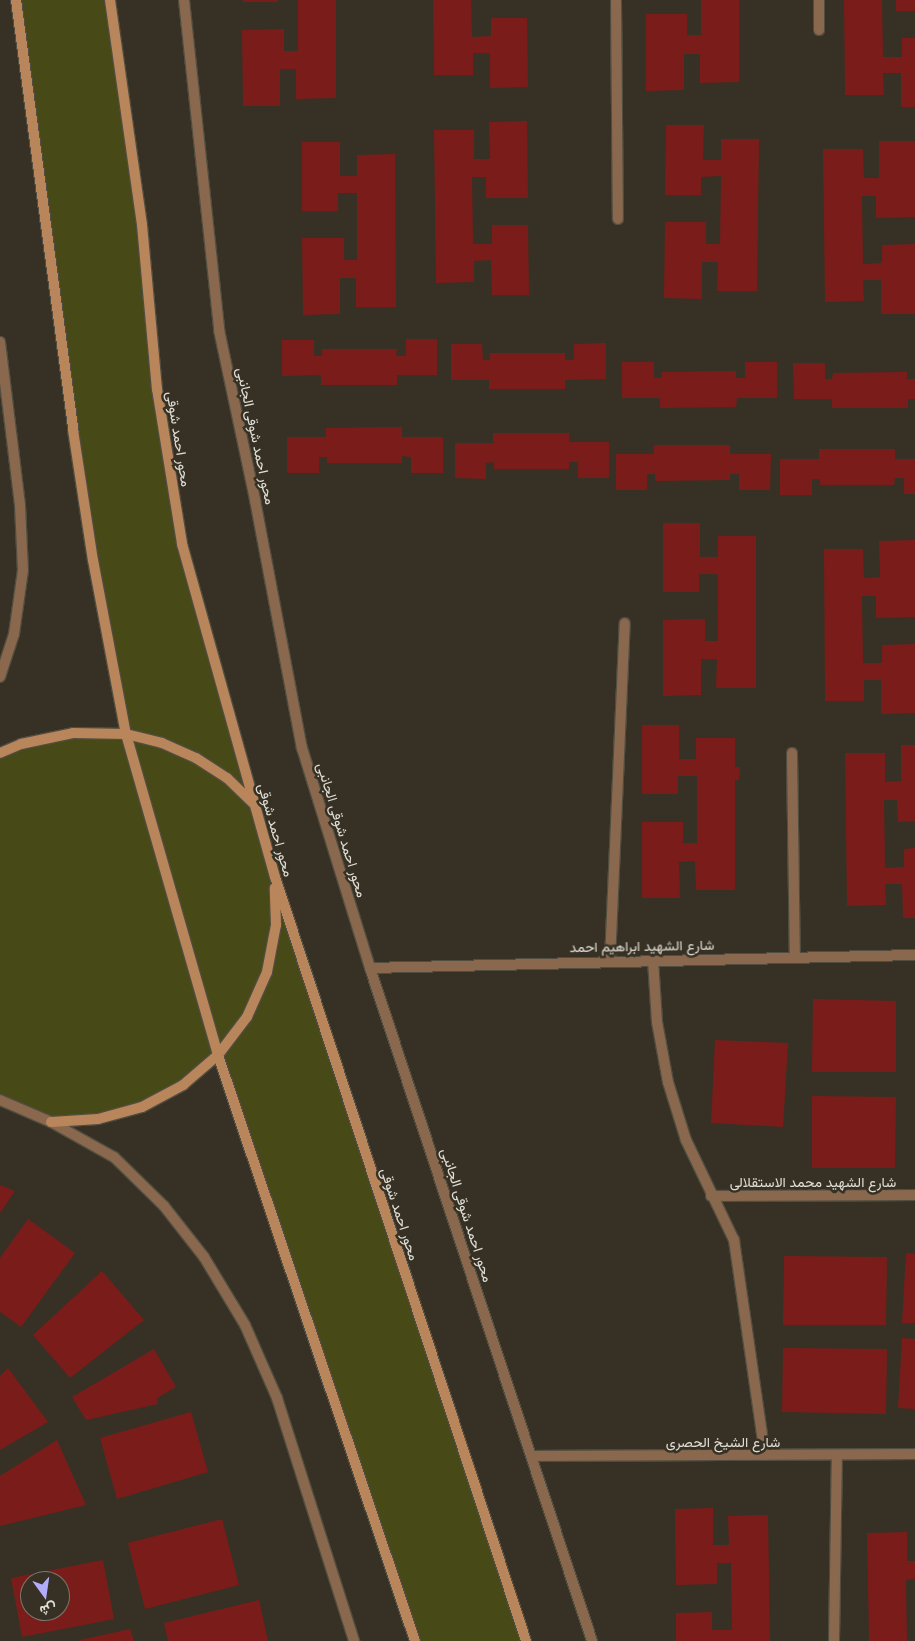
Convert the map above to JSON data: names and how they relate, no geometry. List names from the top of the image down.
{
  "streets": {
    "main road": ["محور احمد شوقى"],
    "street": [
      "محور احمد شوقى الجانبى",
      "شارع الشهيد ابراهيم احمد",
      "شارع الشهيد محمد الاستقلالى",
      "شارع الشيخ الحصرى"
    ]
  },
  "crossings": [
    ["محور احمد شوقى الجانبى", "شارع الشهيد ابراهيم احمد"],
    ["محور احمد شوقى الجانبى", "شارع الشيخ الحصرى"]
  ],
  "north": "bottom"
}
